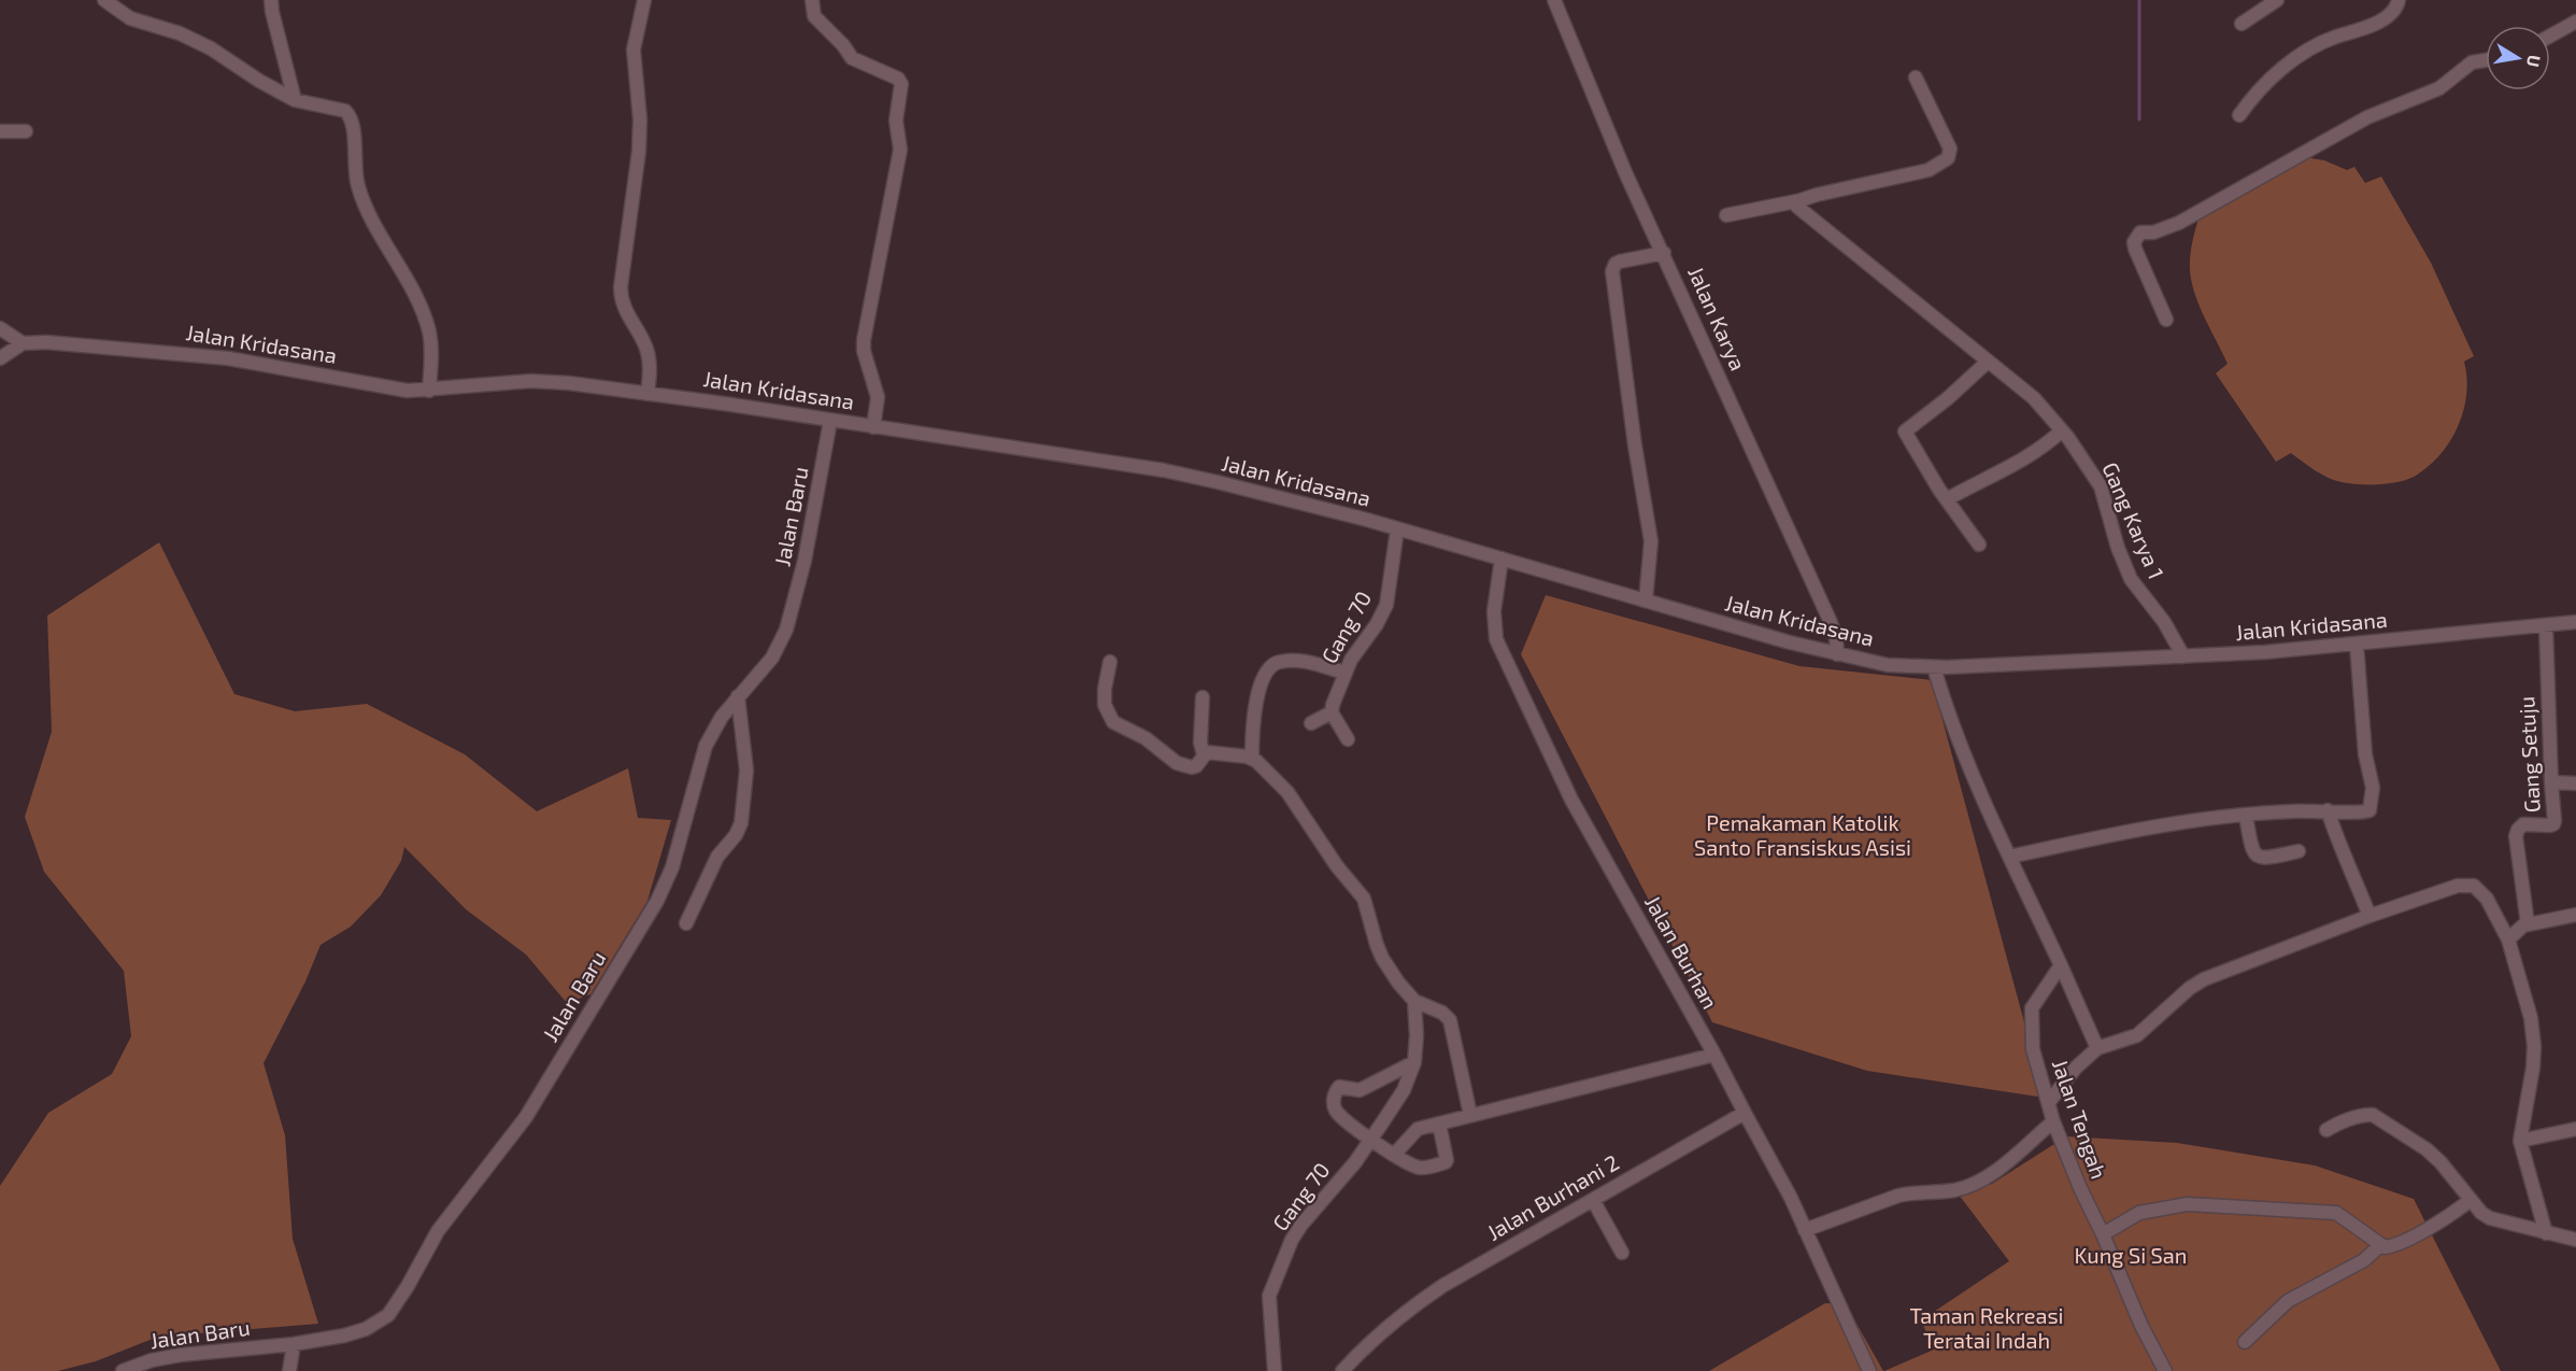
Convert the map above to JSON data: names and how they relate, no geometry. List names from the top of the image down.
{
  "streets": {
    "street": [
      "Jalan Karya",
      "Jalan Kridasana",
      "Jalan Baru",
      "Gang Karya 1",
      "Gang 70",
      "Gang Setuju",
      "Jalan Burhan",
      "Jalan Tengah",
      "Jalan Burhani 2"
    ]
  },
  "crossings": [
    ["Jalan Karya", "Jalan Kridasana"],
    ["Jalan Kridasana", "Jalan Baru"],
    ["Jalan Kridasana", "Gang Karya 1"],
    ["Jalan Kridasana", "Gang 70"],
    ["Jalan Kridasana", "Gang Setuju"],
    ["Jalan Kridasana", "Jalan Burhan"]
  ],
  "parks": ["Pemakaman Katolik Santo Fransiskus Asisi", "Kung Si San", "Taman Rekreasi Teratai Indah"],
  "north": "right"
}
